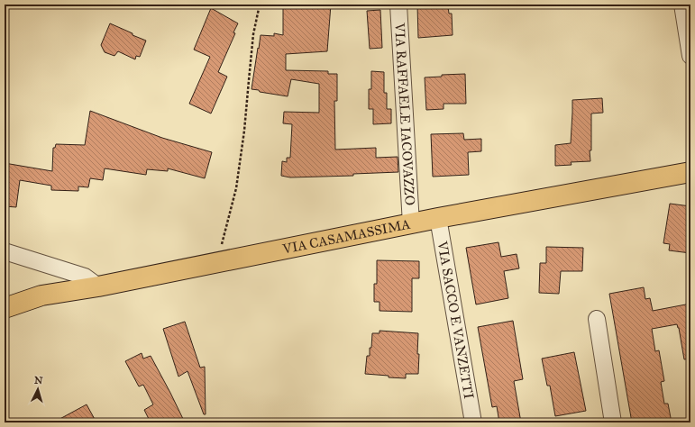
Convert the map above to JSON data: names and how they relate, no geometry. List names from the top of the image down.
{
  "streets": {
    "main road": ["VIA CASAMASSIMA"],
    "street": ["VIA RAFFAELE IACOVAZZO", "VIA SACCO E VANZETTI"]
  },
  "crossings": [
    ["VIA RAFFAELE IACOVAZZO", "VIA CASAMASSIMA"],
    ["VIA CASAMASSIMA", "VIA SACCO E VANZETTI"]
  ],
  "north": "top"
}
